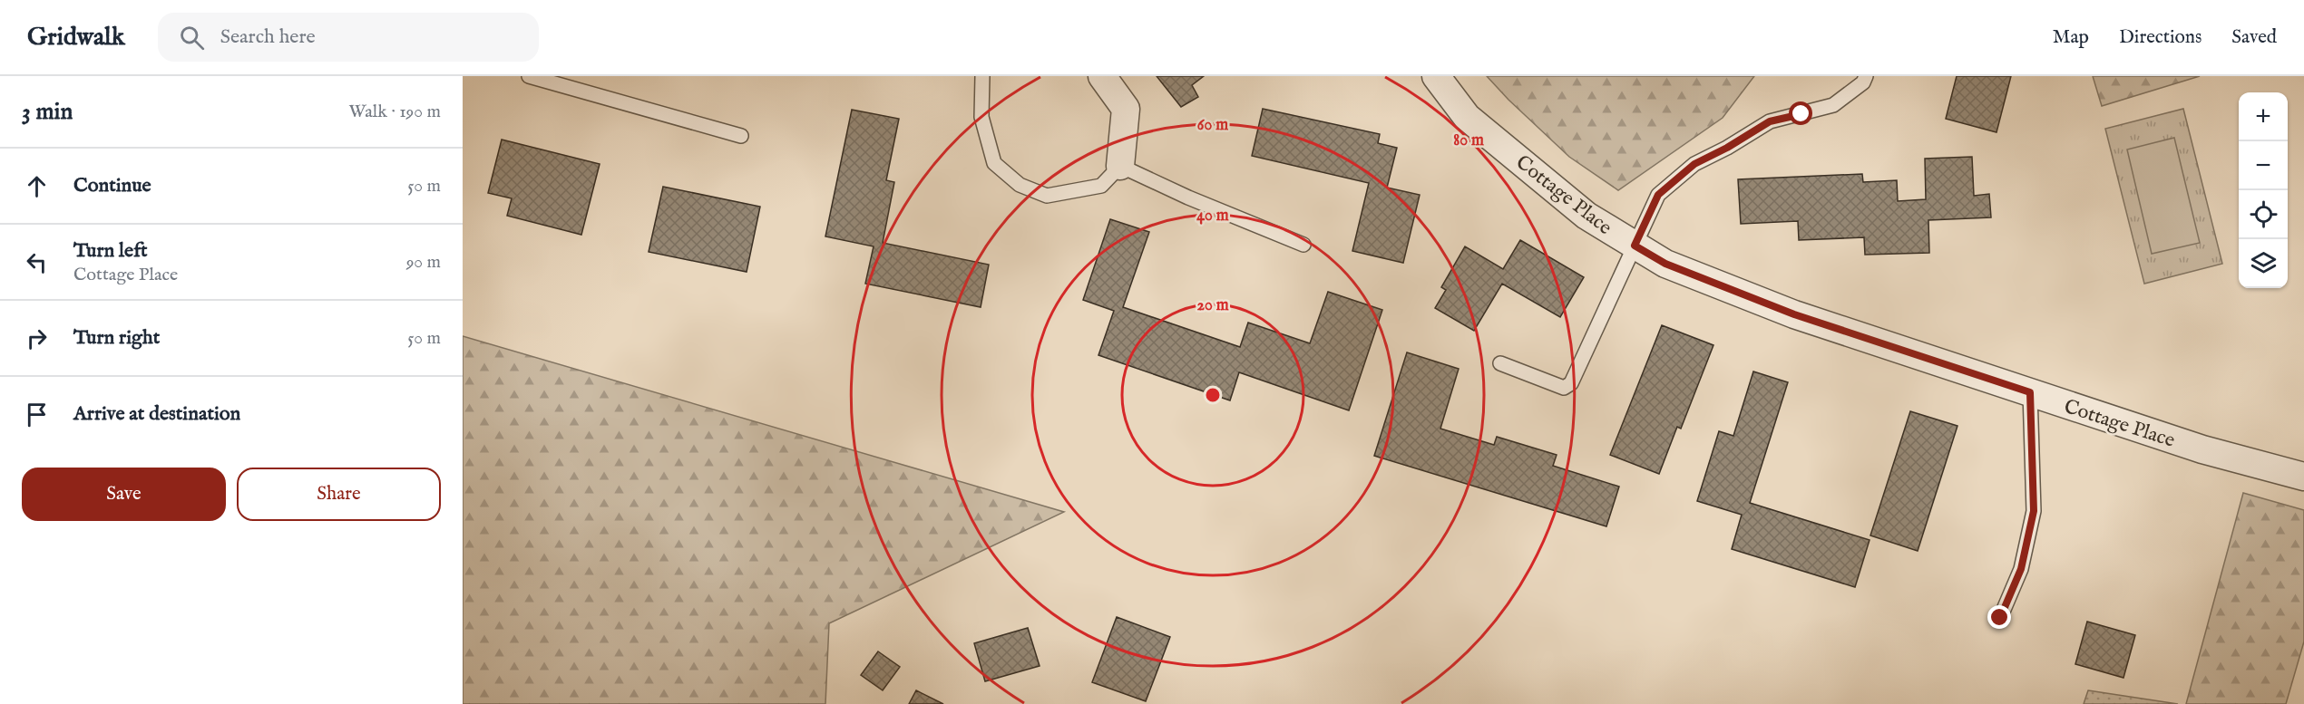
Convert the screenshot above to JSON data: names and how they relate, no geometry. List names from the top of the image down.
{
  "streets": {
    "street": ["Cottage Place"]
  },
  "page": {
    "header": "Gridwalk",
    "search": "Search here",
    "nav": ["Map", "Directions", "Saved"],
    "heading": ["3 min", "Walk · 190 m"],
    "map_buttons": ["+", "−"],
    "list": [
      ["Continue", "50 m"],
      ["Turn left", "Cottage Place", "90 m"],
      ["Turn right", "50 m"],
      "Arrive at destination"
    ],
    "buttons": ["Save", "Share"]
  },
  "rings": [
    "60 m",
    "80 m",
    "40 m",
    "20 m"
  ]
}
